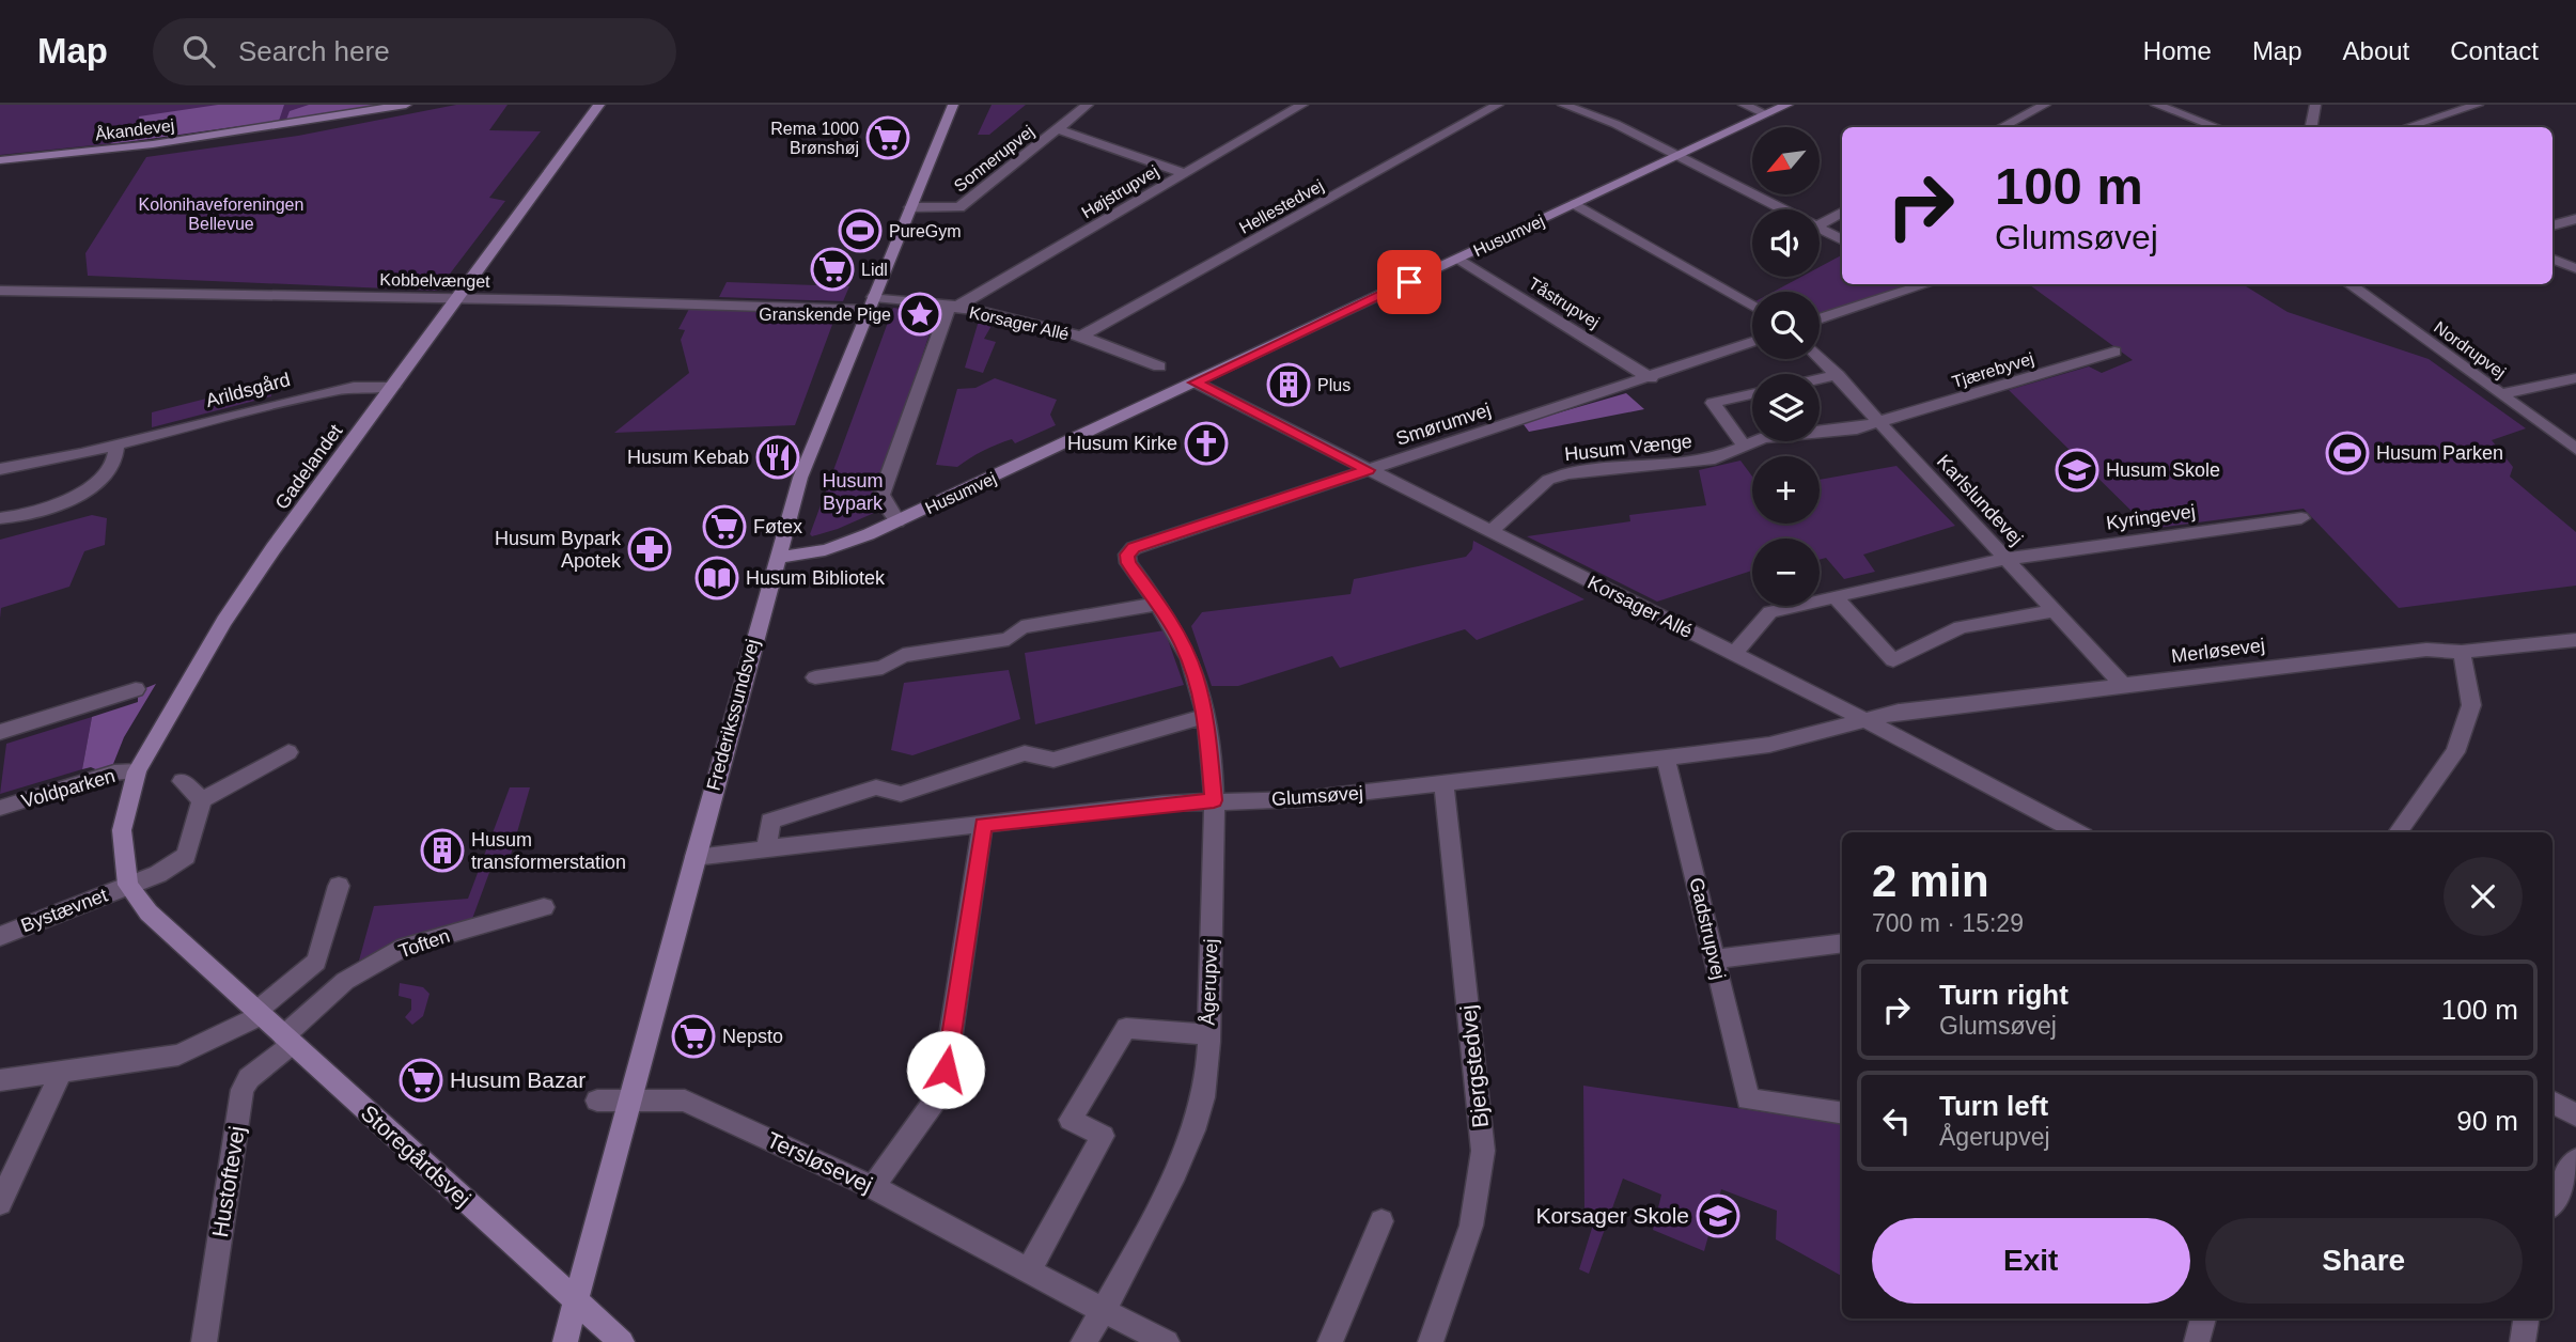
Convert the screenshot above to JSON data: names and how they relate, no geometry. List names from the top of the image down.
{
  "streets": {
    "street": [
      "Åkandevej",
      "Sonnerupvej",
      "Højstrupvej",
      "Hellestedvej",
      "Husumvej",
      "Kobbelvænget",
      "Tåstrupvej",
      "Korsager Allé",
      "Nordrupvej",
      "Tjærebyvej",
      "Arildsgård",
      "Smørumvej",
      "Husum Vænge",
      "Gadelandet",
      "Karlslundevej",
      "Kyringevej",
      "Merløsevej",
      "Frederikssundsvej",
      "Voldparken",
      "Glumsøvej",
      "Bystævnet",
      "Gadstrupvej",
      "Toften",
      "Ågerupvej",
      "Bjergstedvej",
      "Storegårdsvej",
      "Tersløsevej",
      "Hustoftevej"
    ]
  },
  "crossings": [
    ["Sonnerupvej", "Frederikssundsvej"],
    ["Højstrupvej", "Korsager Allé"],
    ["Hellestedvej", "Korsager Allé"],
    ["Husumvej", "Tåstrupvej"],
    ["Husumvej", "Korsager Allé"],
    ["Husumvej", "Frederikssundsvej"],
    ["Kobbelvænget", "Korsager Allé"],
    ["Kobbelvænget", "Gadelandet"],
    ["Kobbelvænget", "Frederikssundsvej"],
    ["Tåstrupvej", "Smørumvej"],
    ["Korsager Allé", "Smørumvej"],
    ["Korsager Allé", "Husum Vænge"],
    ["Korsager Allé", "Merløsevej"],
    ["Korsager Allé", "Frederikssundsvej"],
    ["Korsager Allé", "Glumsøvej"],
    ["Tjærebyvej", "Husum Vænge"],
    ["Tjærebyvej", "Karlslundevej"],
    ["Arildsgård", "Gadelandet"],
    ["Smørumvej", "Ågerupvej"],
    ["Husum Vænge", "Karlslundevej"],
    ["Gadelandet", "Voldparken"],
    ["Gadelandet", "Bystævnet"],
    ["Gadelandet", "Storegårdsvej"],
    ["Karlslundevej", "Kyringevej"],
    ["Karlslundevej", "Merløsevej"],
    ["Merløsevej", "Glumsøvej"],
    ["Frederikssundsvej", "Glumsøvej"],
    ["Frederikssundsvej", "Storegårdsvej"],
    ["Frederikssundsvej", "Tersløsevej"],
    ["Glumsøvej", "Gadstrupvej"],
    ["Glumsøvej", "Ågerupvej"],
    ["Glumsøvej", "Bjergstedvej"],
    ["Bystævnet", "Storegårdsvej"],
    ["Toften", "Storegårdsvej"],
    ["Toften", "Hustoftevej"],
    ["Ågerupvej", "Tersløsevej"],
    ["Storegårdsvej", "Hustoftevej"]
  ],
  "parks": ["Kolonihaveforeningen Bellevue", "Husum Bypark"],
  "places": {
    "supermarket": [
      "Rema 1000 Brønshøj",
      "Lidl",
      "Føtex",
      "Nepsto",
      "Husum Bazar"
    ],
    "sports": ["PureGym", "Husum Parken"],
    "place": ["Granskende Pige"],
    "building": ["Plus", "Husum transformerstation"],
    "church": ["Husum Kirke"],
    "restaurant": ["Husum Kebab"],
    "school or university": ["Husum Skole", "Korsager Skole"],
    "pharmacy": ["Husum Bypark Apotek"],
    "library": ["Husum Bibliotek"]
  },
  "north": "bottom left",
  "page": {
    "header": "Map",
    "search": "Search here",
    "nav": [
      "Home",
      "Map",
      "About",
      "Contact"
    ],
    "map_buttons": ["+", "−"],
    "turn": ["100 m", "Glumsøvej"],
    "heading": ["2 min", "700 m · 15:29"],
    "list": [
      {
        "name": "Turn right",
        "note": "Glumsøvej",
        "value": "100 m"
      },
      {
        "name": "Turn left",
        "note": "Ågerupvej",
        "value": "90 m"
      }
    ],
    "buttons": ["Exit", "Share"]
  }
}
